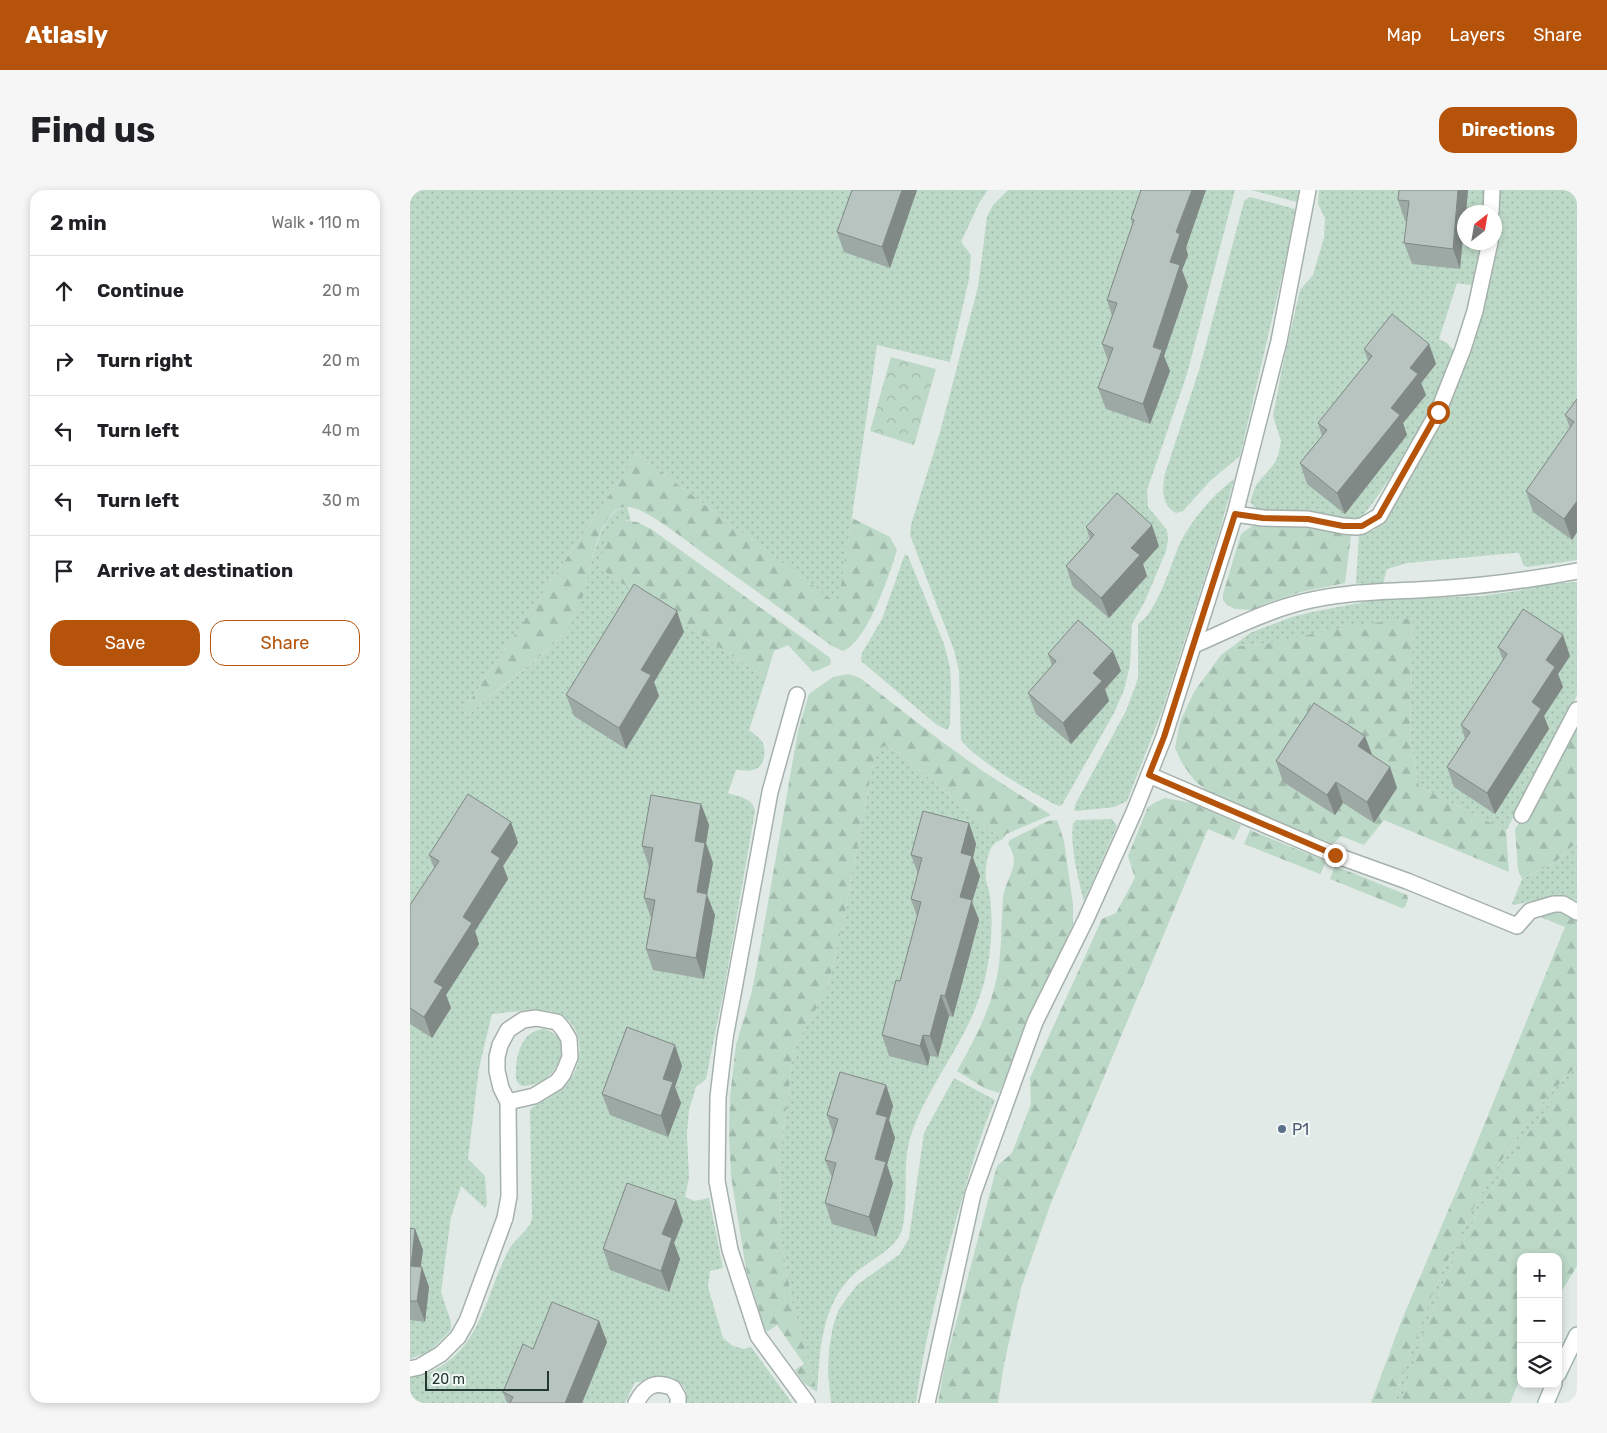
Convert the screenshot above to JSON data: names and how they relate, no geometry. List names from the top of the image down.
{
  "places": ["P1"],
  "scale_bar": "20 m",
  "north": "top right",
  "page": {
    "header": "Atlasly",
    "nav": ["Map", "Layers", "Share"],
    "buttons": [
      "Directions",
      ["Save", "Share"]
    ],
    "title": "Find us",
    "heading": ["2 min", "Walk · 110 m"],
    "list": [
      ["Continue", "20 m"],
      ["Turn right", "20 m"],
      ["Turn left", "40 m"],
      ["Turn left", "30 m"],
      "Arrive at destination"
    ],
    "map_buttons": ["+", "−"],
    "scale": "20 m"
  }
}
